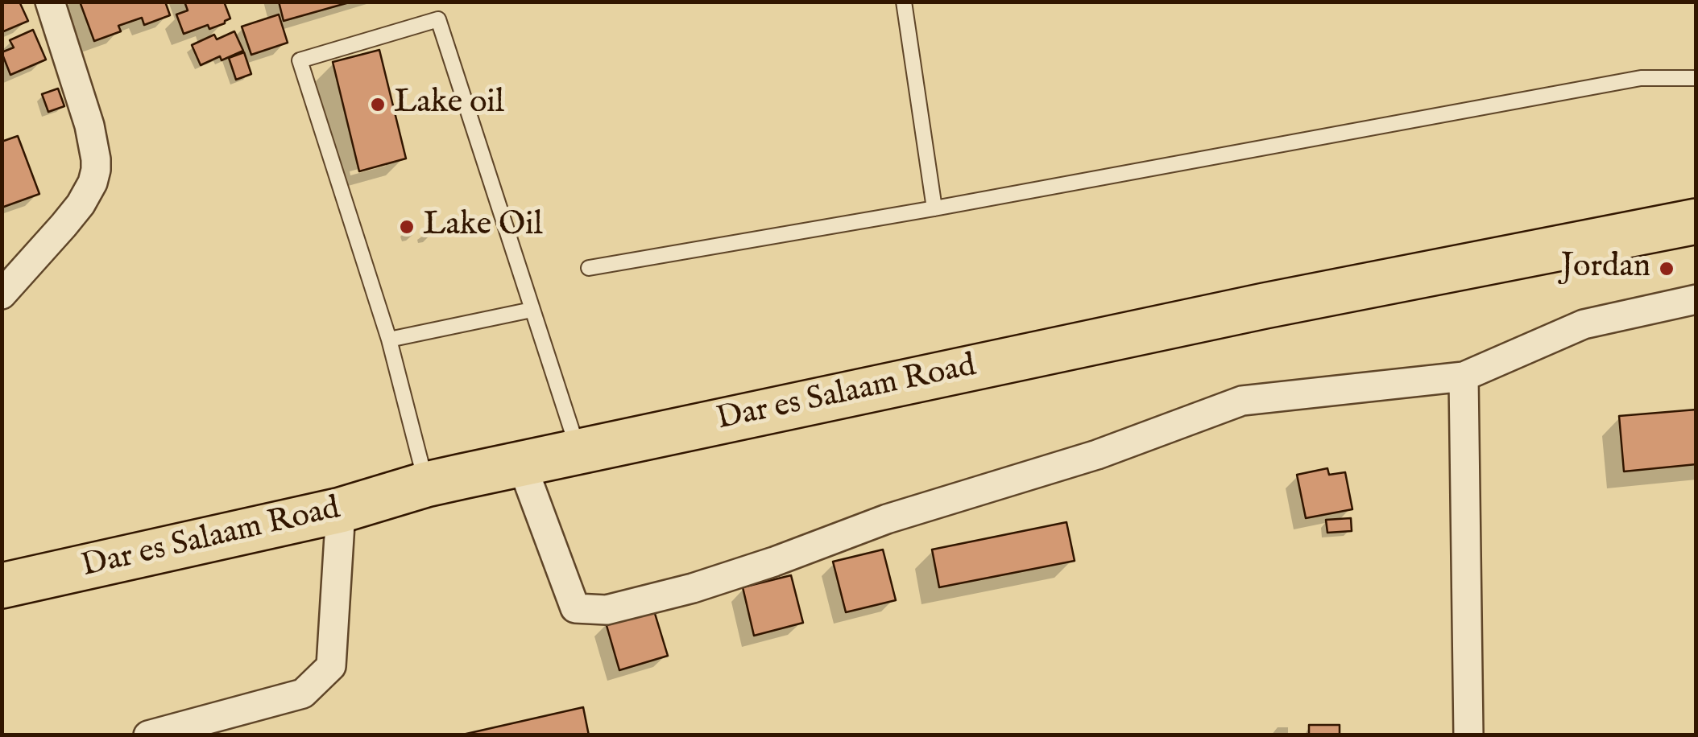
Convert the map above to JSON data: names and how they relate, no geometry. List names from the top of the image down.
{
  "streets": {
    "highway": ["Dar es Salaam Road"]
  },
  "places": ["Lake oil", "Lake Oil", "Jordan"]
}
